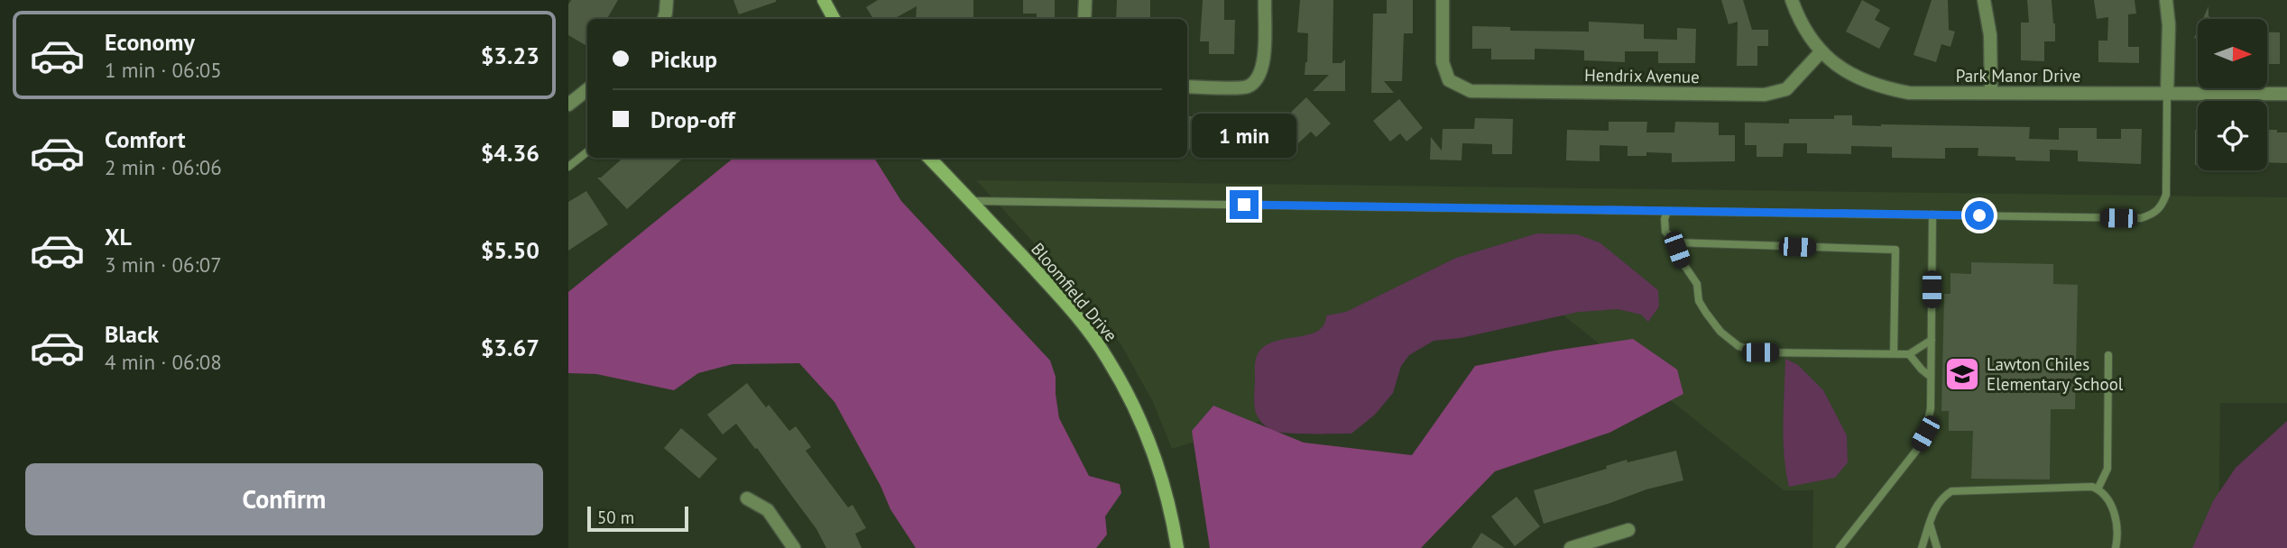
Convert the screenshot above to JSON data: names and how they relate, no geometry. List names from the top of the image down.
{
  "streets": {
    "street": ["Hendrix Avenue", "Park Manor Drive", "Bloomfield Drive"]
  },
  "crossings": [
    ["Hendrix Avenue", "Park Manor Drive"]
  ],
  "places": {
    "school or university": ["Lawton Chiles Elementary School"]
  },
  "scale_bar": "50 m",
  "north": "right",
  "page": {
    "list": [
      {
        "name": "Economy",
        "note": "1 min · 06:05",
        "value": "$3.23"
      },
      {
        "name": "Comfort",
        "note": "2 min · 06:06",
        "value": "$4.36"
      },
      {
        "name": "XL",
        "note": "3 min · 06:07",
        "value": "$5.50"
      },
      {
        "name": "Black",
        "note": "4 min · 06:08",
        "value": "$3.67"
      }
    ],
    "banner": ["Pickup", "Drop-off"],
    "bubble": "1 min",
    "buttons": "Confirm",
    "scale": "50 m"
  }
}
